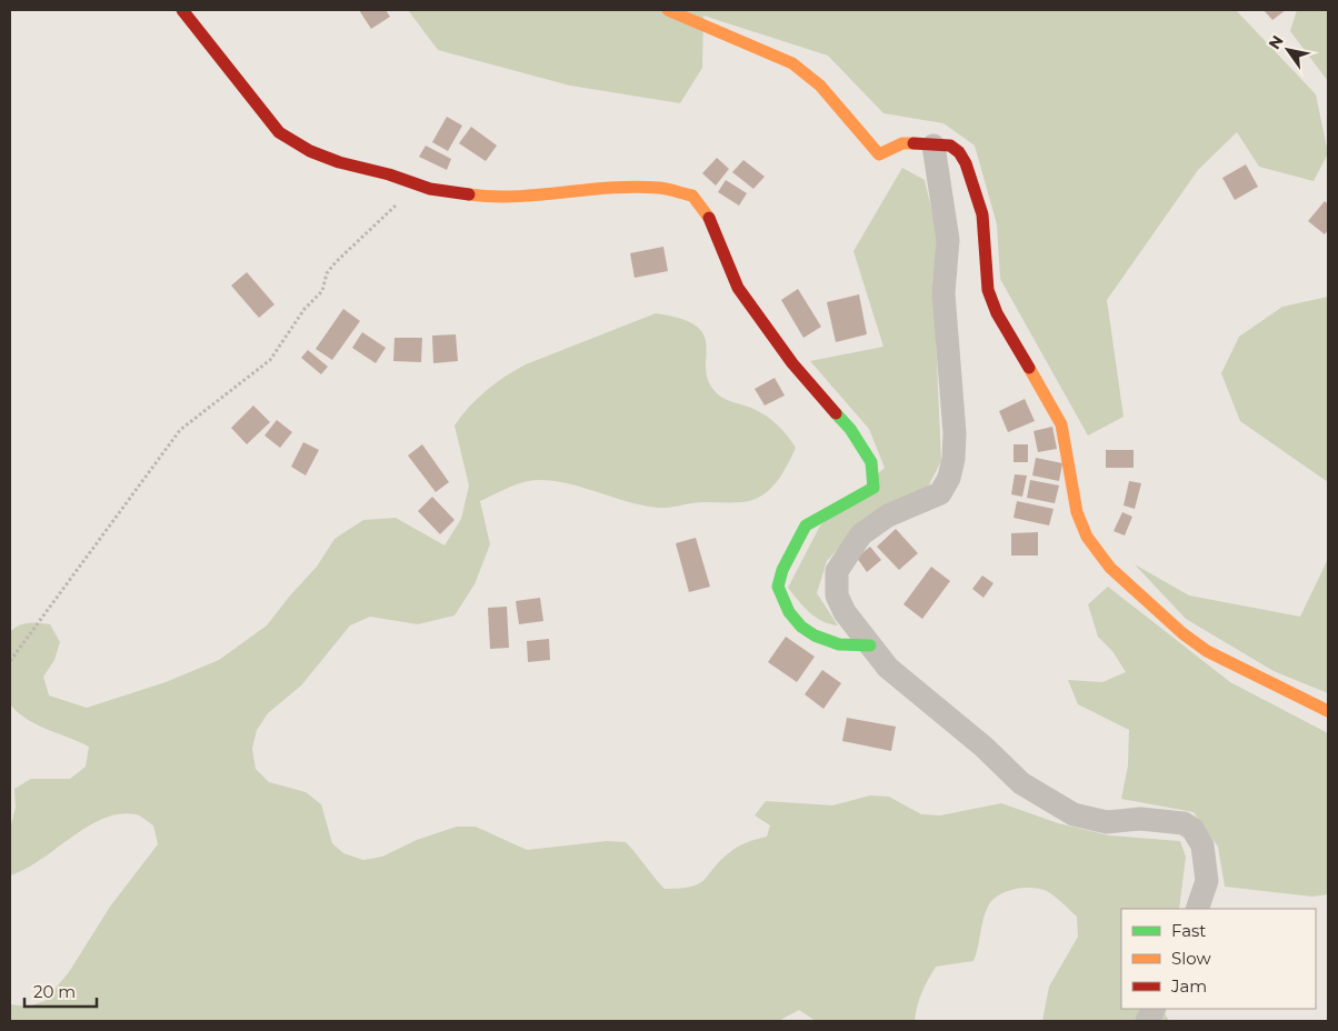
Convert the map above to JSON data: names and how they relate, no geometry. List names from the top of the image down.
{
  "legend": ["Fast", "Slow", "Jam"],
  "scale_bar": "20 m",
  "north": "top left"
}
